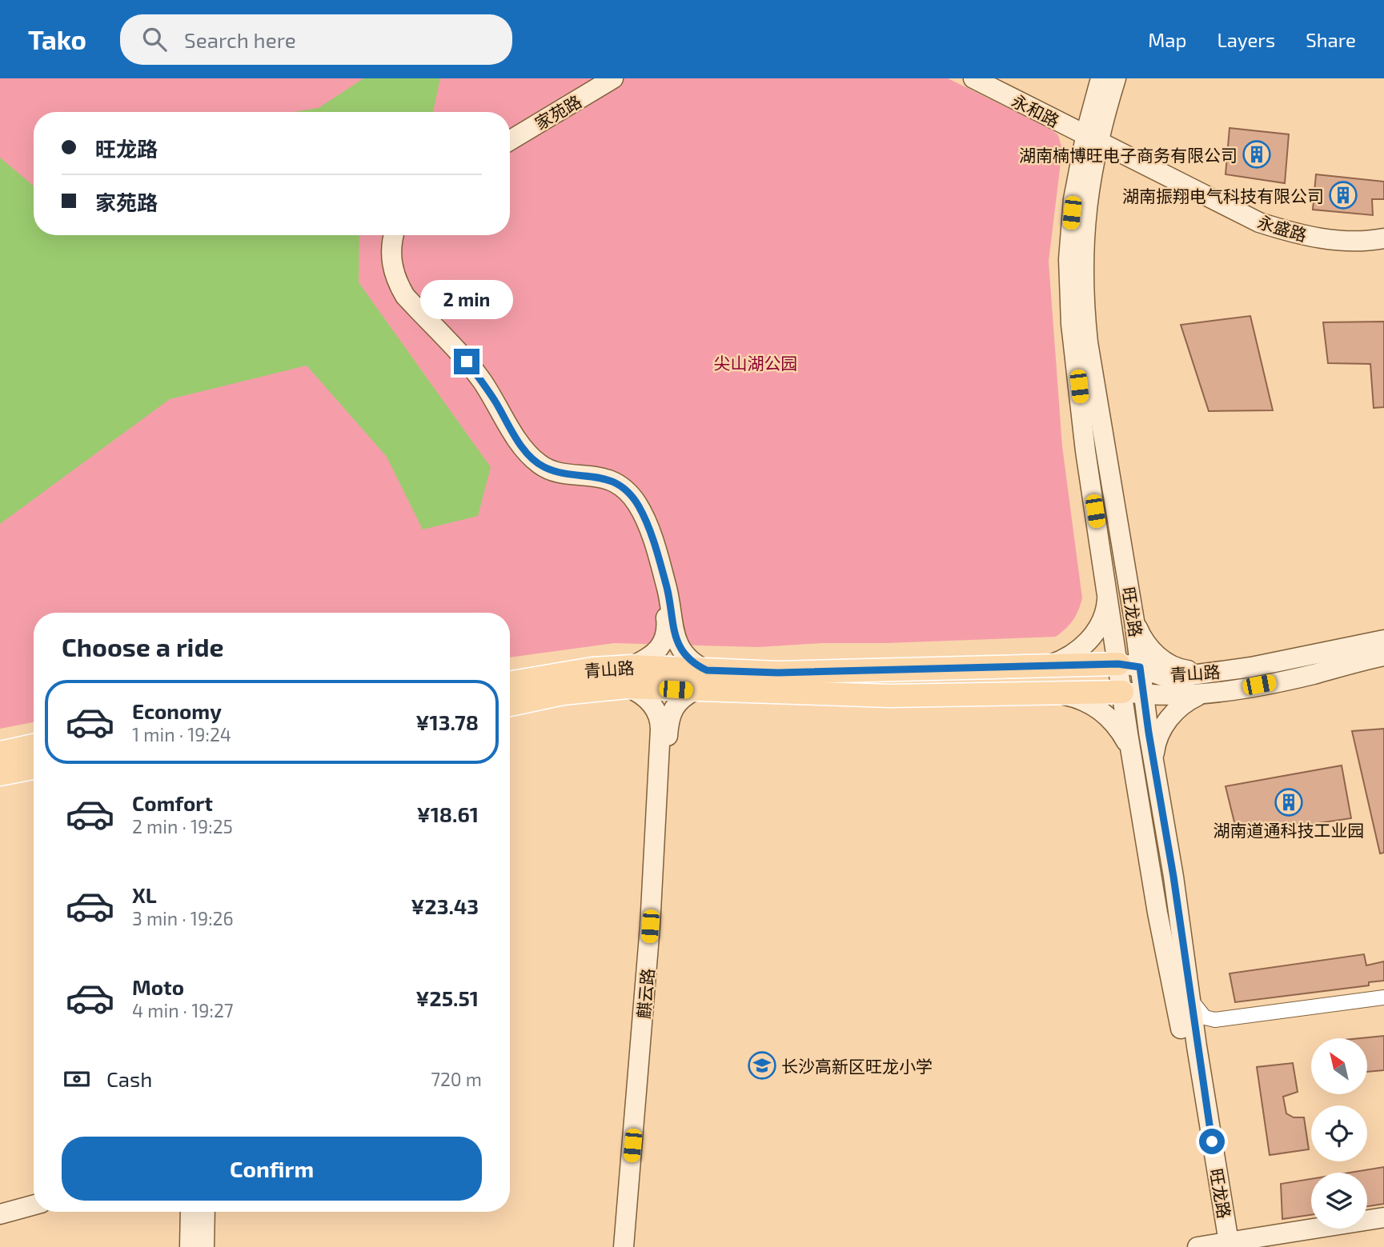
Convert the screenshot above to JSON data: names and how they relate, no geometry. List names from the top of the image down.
{
  "streets": {
    "main road": ["青山路"],
    "street": [
      "永和路",
      "家苑路",
      "永盛路",
      "旺龙路",
      "麒云路"
    ]
  },
  "crossings": [
    ["永和路", "永盛路"],
    ["永和路", "旺龙路"],
    ["永盛路", "旺龙路"],
    ["旺龙路", "青山路"],
    ["青山路", "麒云路"]
  ],
  "parks": ["尖山湖公园"],
  "places": {
    "building": ["湖南楠博旺电子商务有限公司", "湖南振翔电气科技有限公司", "湖南道通科技工业园"],
    "school or university": ["长沙高新区旺龙小学"]
  },
  "north": "top left",
  "page": {
    "header": "Tako",
    "search": "Search here",
    "nav": ["Map", "Layers", "Share"],
    "banner": ["旺龙路", "家苑路"],
    "bubble": "2 min",
    "heading": "Choose a ride",
    "list": [
      {
        "name": "Economy",
        "note": "1 min · 19:24",
        "value": "¥13.78"
      },
      {
        "name": "Comfort",
        "note": "2 min · 19:25",
        "value": "¥18.61"
      },
      {
        "name": "XL",
        "note": "3 min · 19:26",
        "value": "¥23.43"
      },
      {
        "name": "Moto",
        "note": "4 min · 19:27",
        "value": "¥25.51"
      }
    ],
    "pay": ["Cash", "720 m"],
    "buttons": "Confirm"
  }
}
